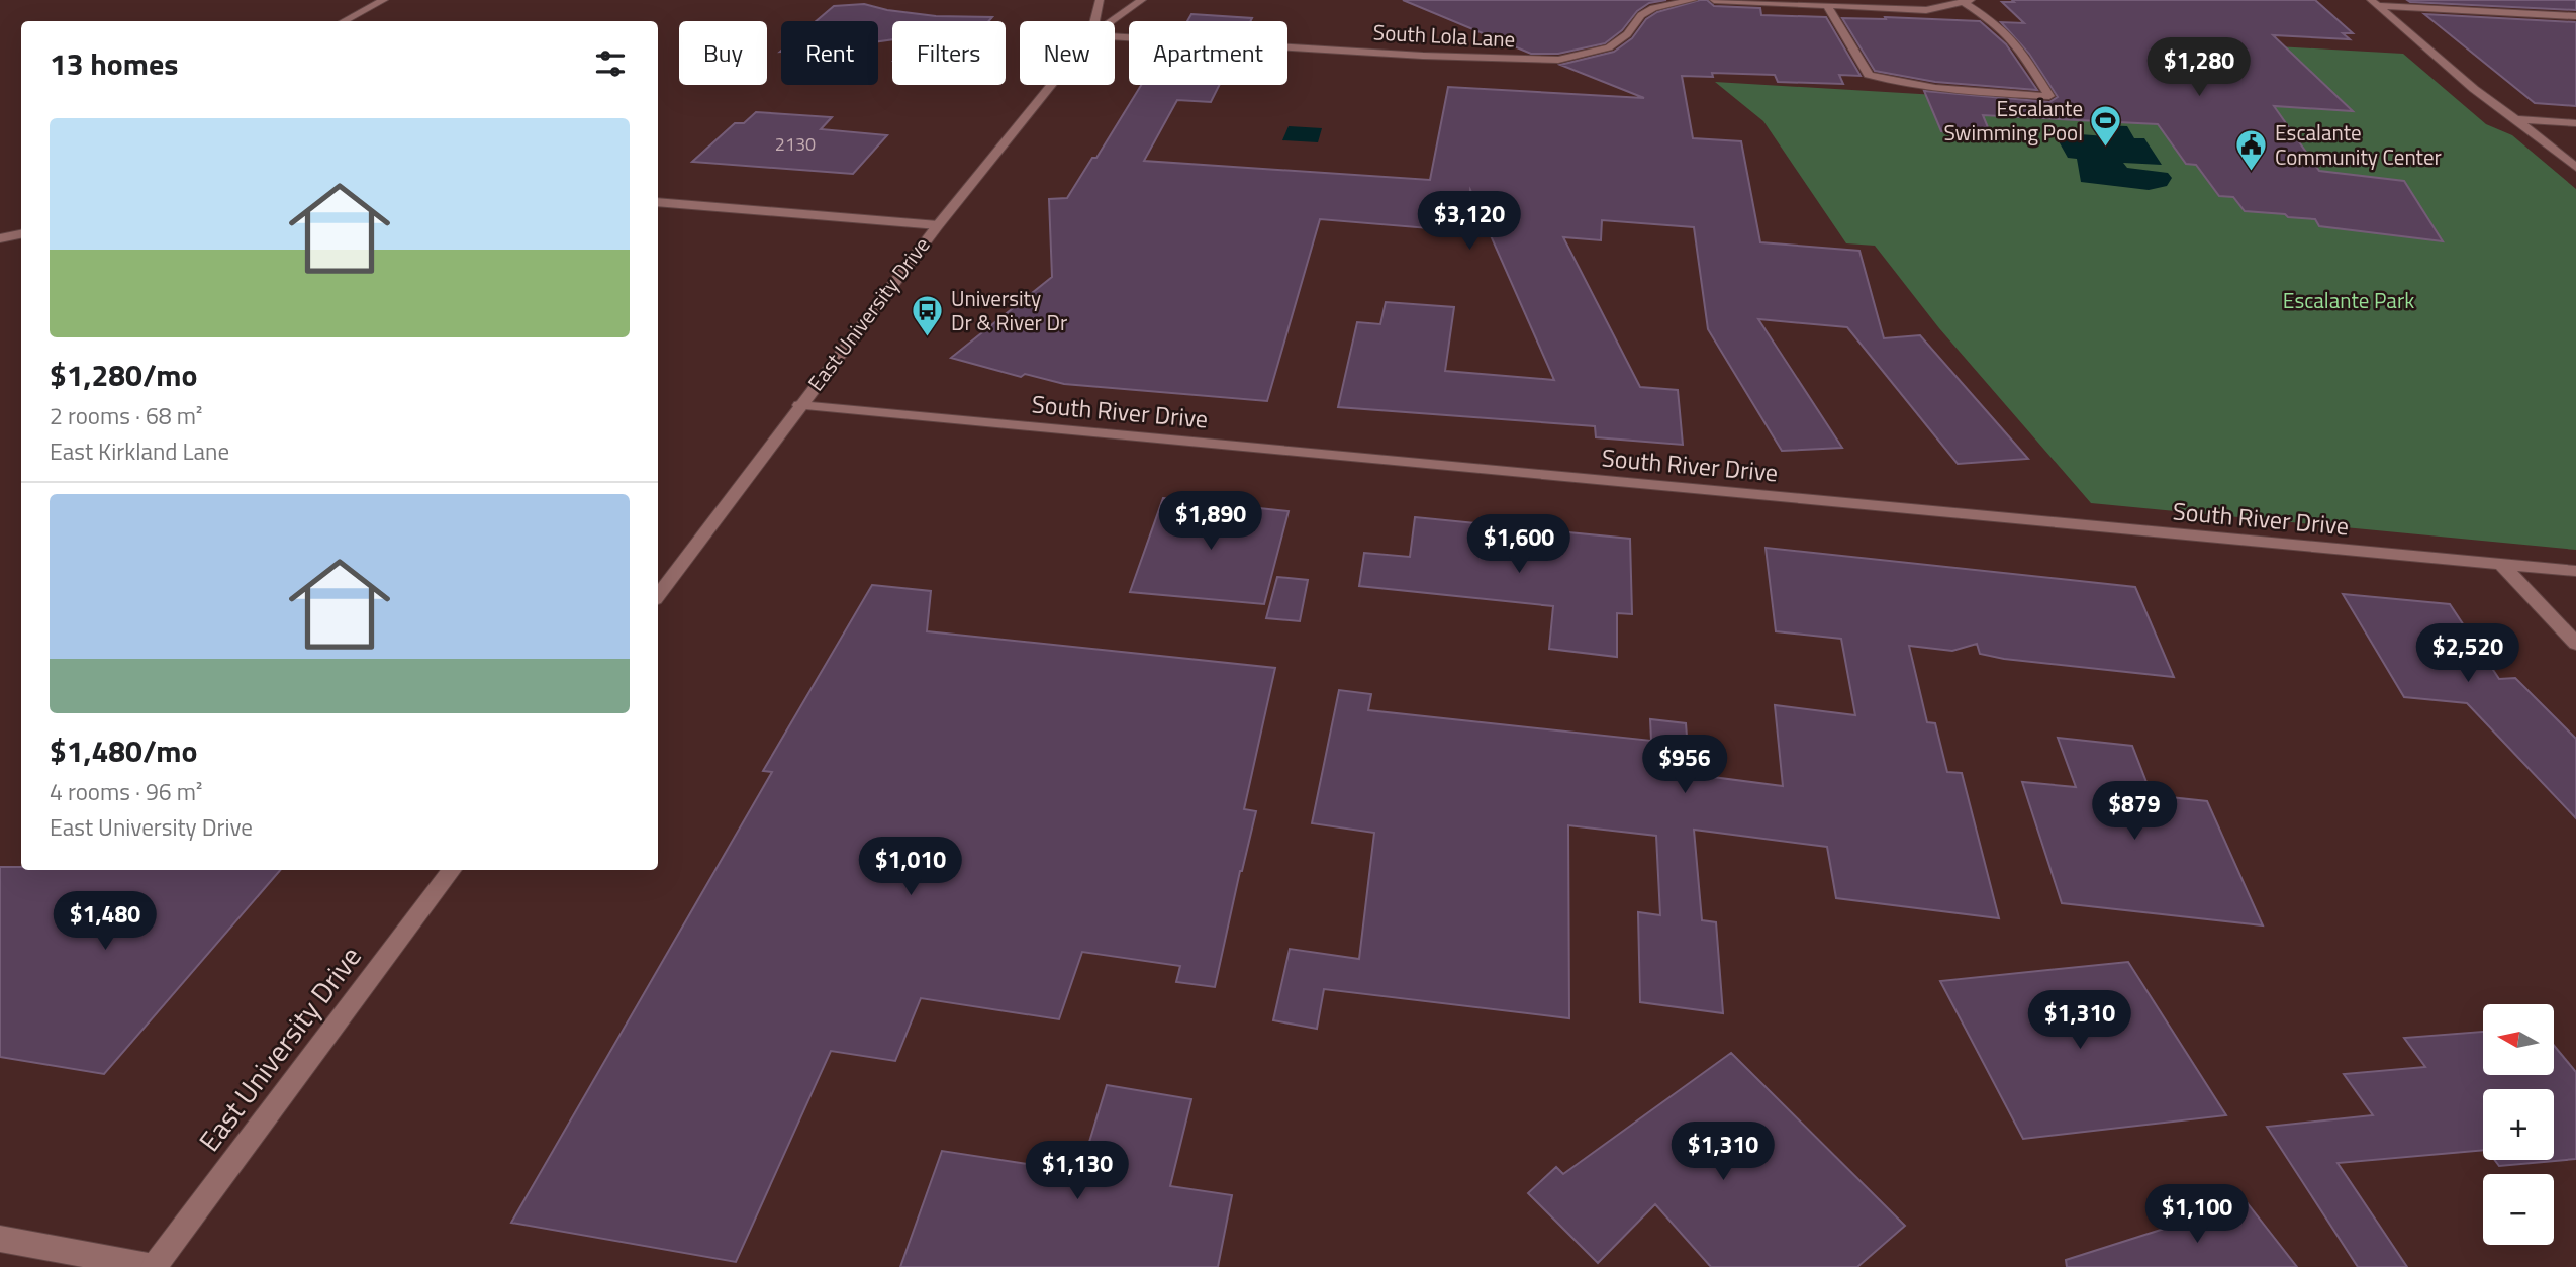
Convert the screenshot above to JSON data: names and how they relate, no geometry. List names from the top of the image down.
{
  "streets": {
    "street": ["South Lola Lane", "East University Drive", "South River Drive"]
  },
  "crossings": [
    ["East University Drive", "South River Drive"]
  ],
  "parks": ["Escalante Park"],
  "places": {
    "sports": ["Escalante Swimming Pool"],
    "public building": ["Escalante Community Center"],
    "bus stop": ["University Dr & River Dr"]
  },
  "house_numbers": ["2130"],
  "north": "left",
  "page": {
    "chip": [
      "Buy",
      "Rent",
      "Filters",
      "New",
      "Apartment"
    ],
    "heading": "13 homes",
    "price": [
      "$1,280",
      "$3,120",
      "$1,890",
      "$1,600",
      "$2,520",
      "$956",
      "$879",
      "$1,010",
      "$1,480",
      "$1,310",
      "$1,310",
      "$1,130",
      "$1,100"
    ],
    "list": [
      {
        "name": "$1,280/mo",
        "note": "2 rooms · 68 m² · East Kirkland Lane"
      },
      {
        "name": "$1,480/mo",
        "note": "4 rooms · 96 m² · East University Drive"
      }
    ],
    "map_buttons": ["+", "−"]
  }
}
